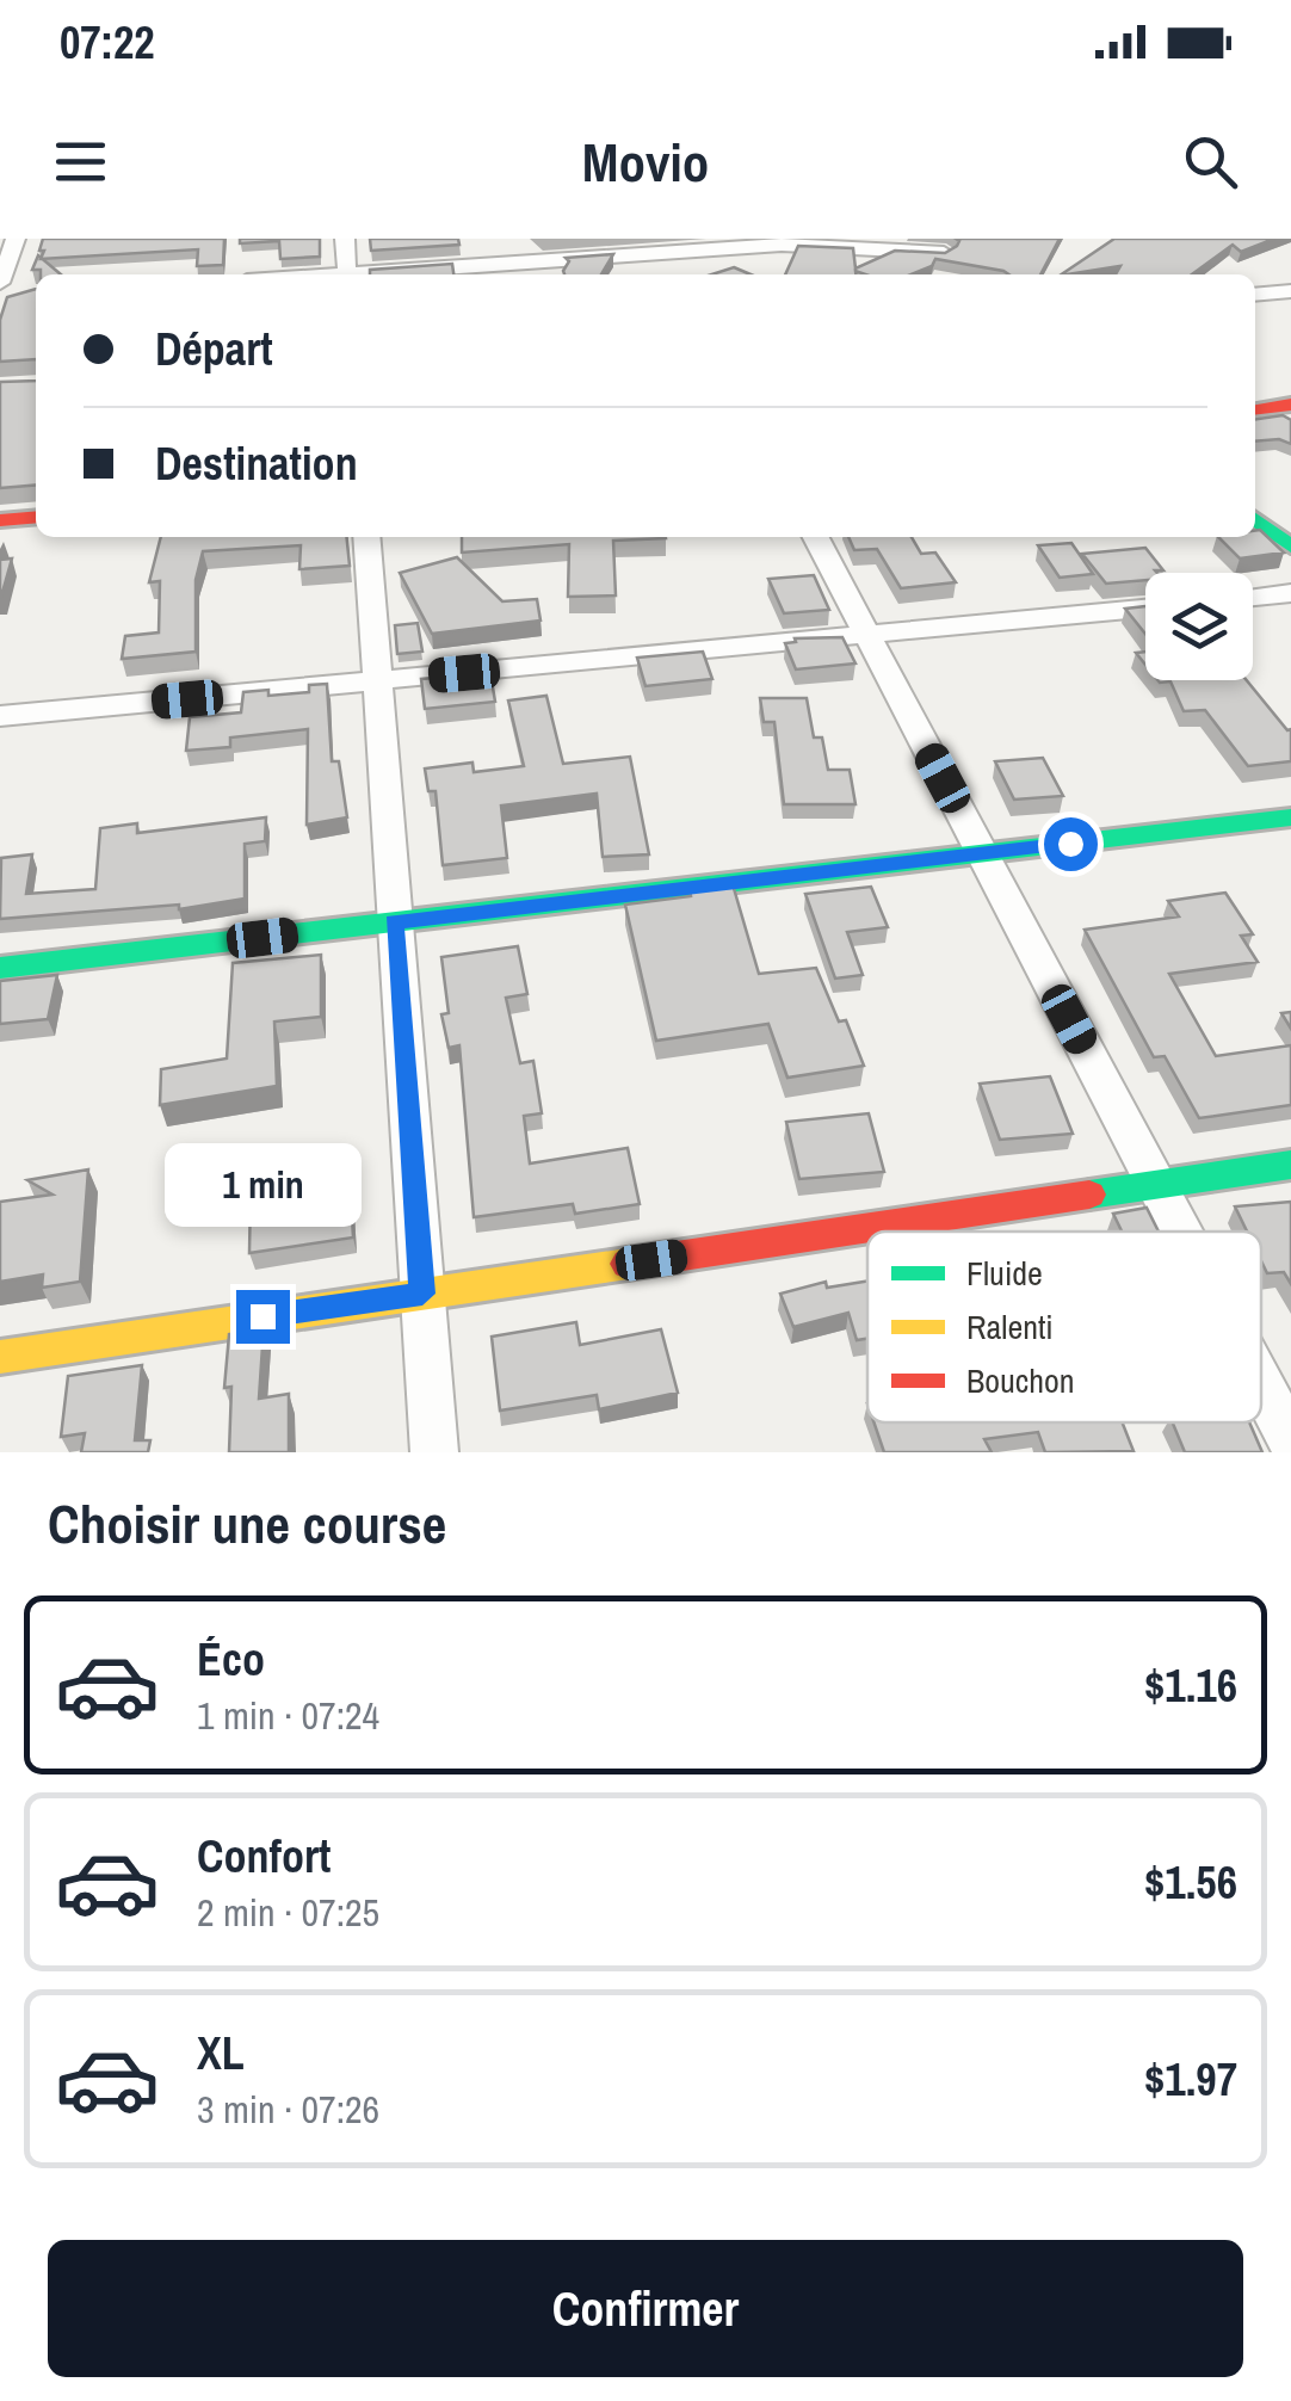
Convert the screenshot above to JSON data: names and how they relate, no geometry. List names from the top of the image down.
{
  "legend": ["Fluide", "Ralenti", "Bouchon"],
  "page": {
    "status": "07:22",
    "header": "Movio",
    "banner": ["Départ", "Destination"],
    "bubble": "1 min",
    "heading": "Choisir une course",
    "list": [
      {
        "name": "Éco",
        "note": "1 min · 07:24",
        "value": "$1.16"
      },
      {
        "name": "Confort",
        "note": "2 min · 07:25",
        "value": "$1.56"
      },
      {
        "name": "XL",
        "note": "3 min · 07:26",
        "value": "$1.97"
      }
    ],
    "buttons": "Confirmer"
  }
}
